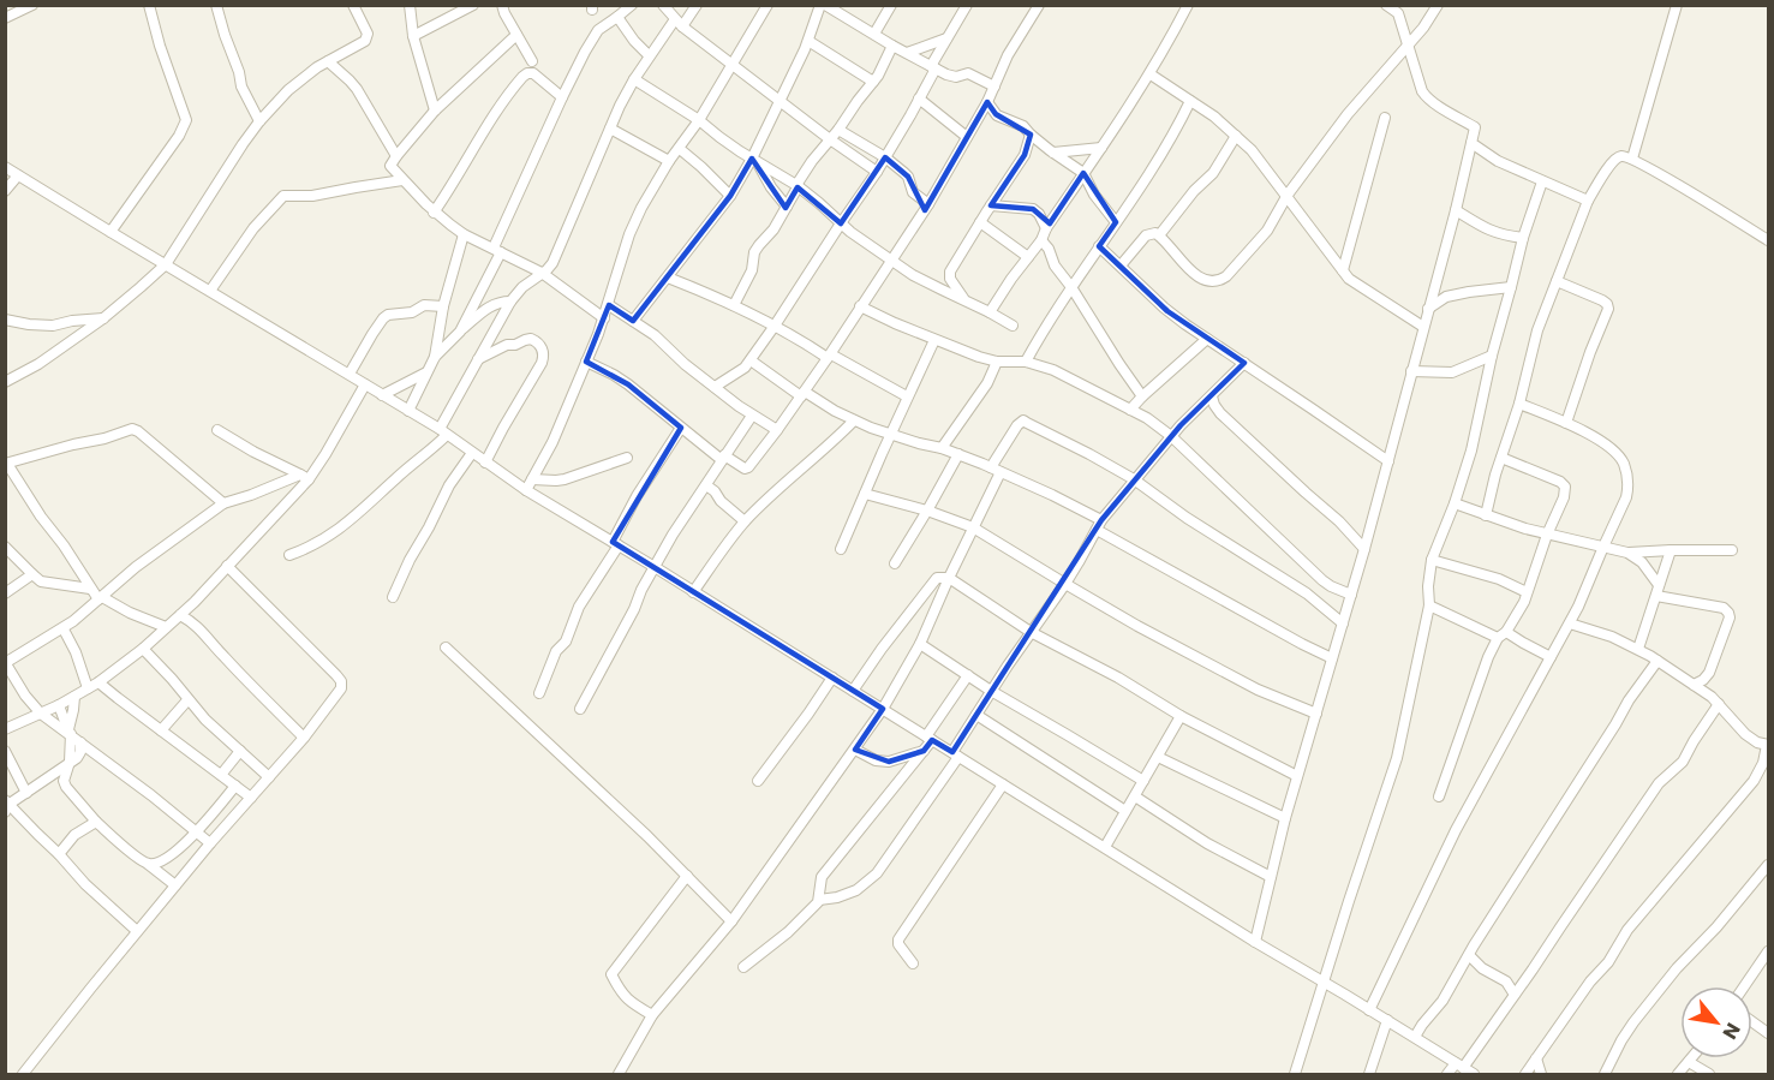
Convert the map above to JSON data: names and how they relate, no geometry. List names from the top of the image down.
{
  "north": "bottom right"
}
